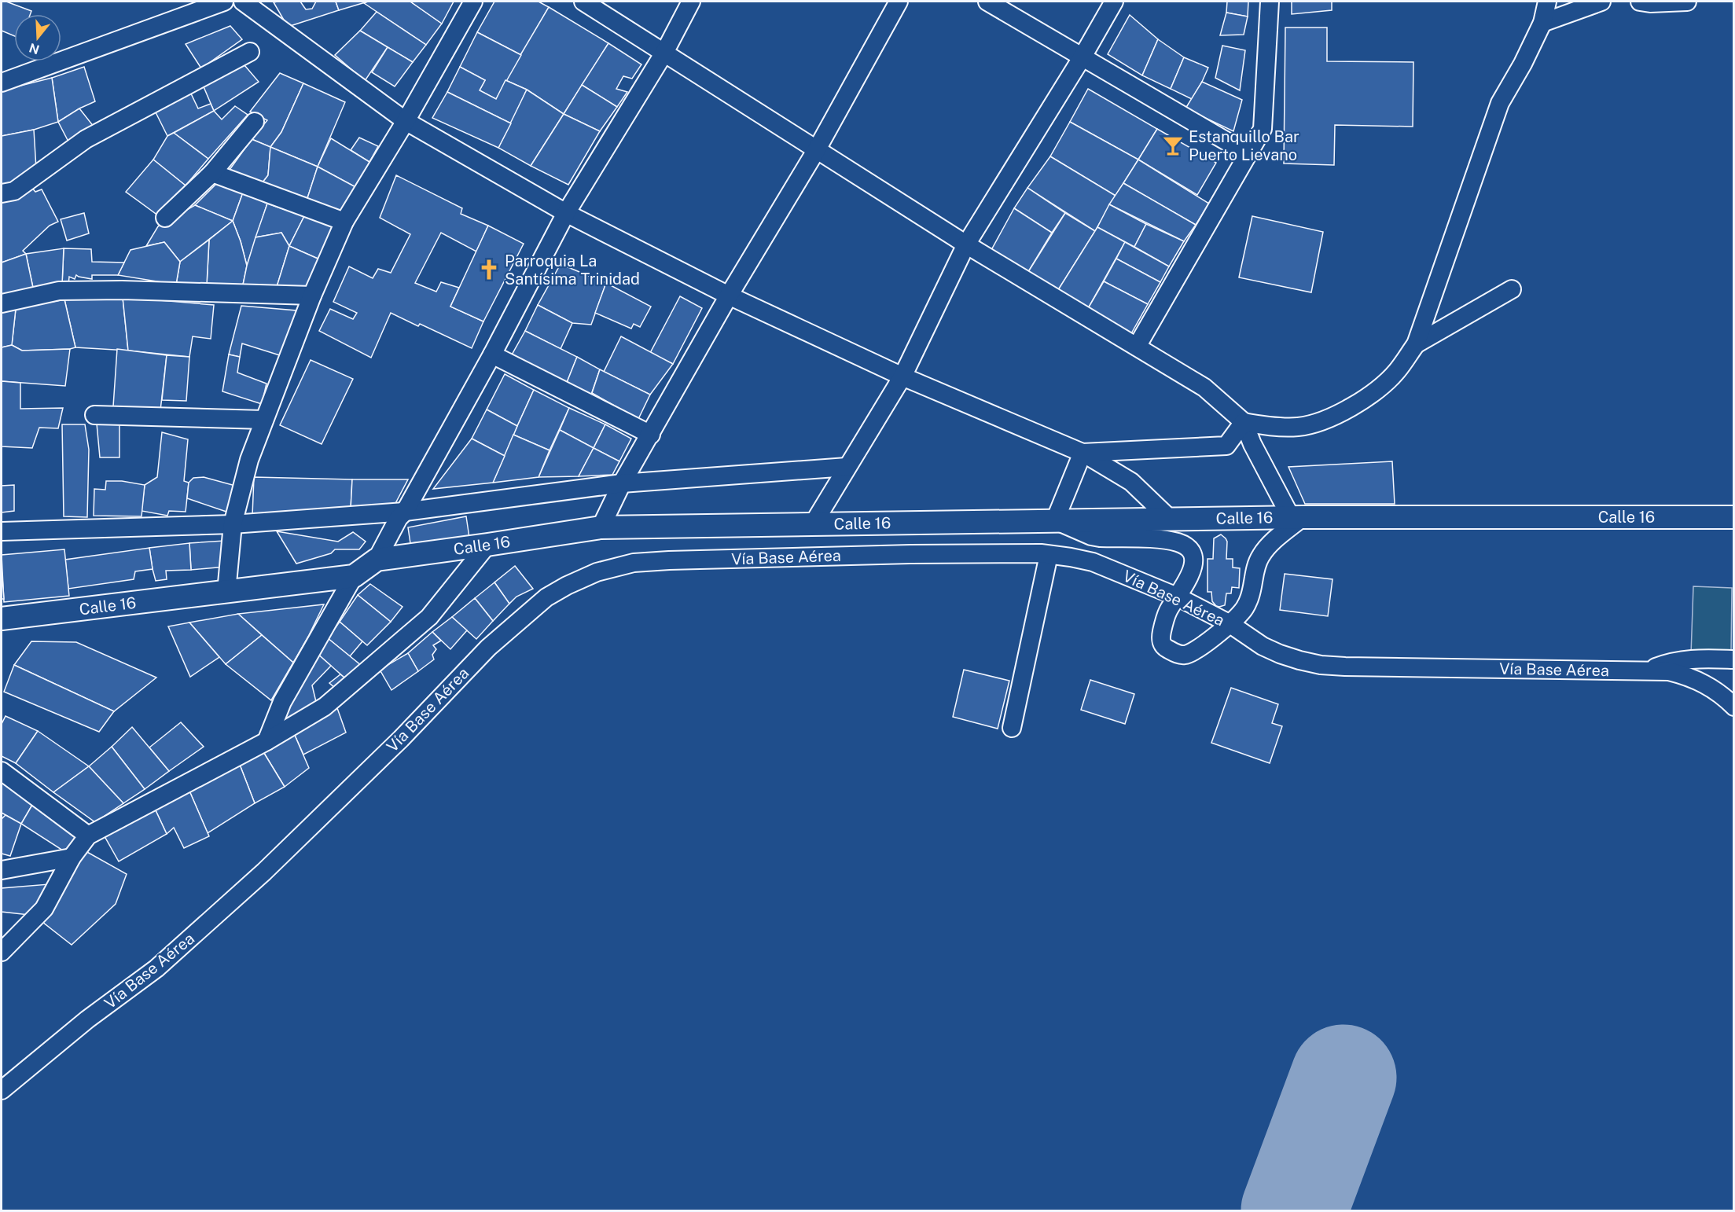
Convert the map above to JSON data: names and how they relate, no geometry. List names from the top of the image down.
{
  "streets": {
    "main road": ["Calle 16"],
    "street": ["Vía Base Aérea"]
  },
  "places": {
    "bar": ["Estanquillo Bar Puerto Lievano"],
    "church": ["Parroquia La Santísima Trinidad"]
  },
  "north": "bottom"
}
